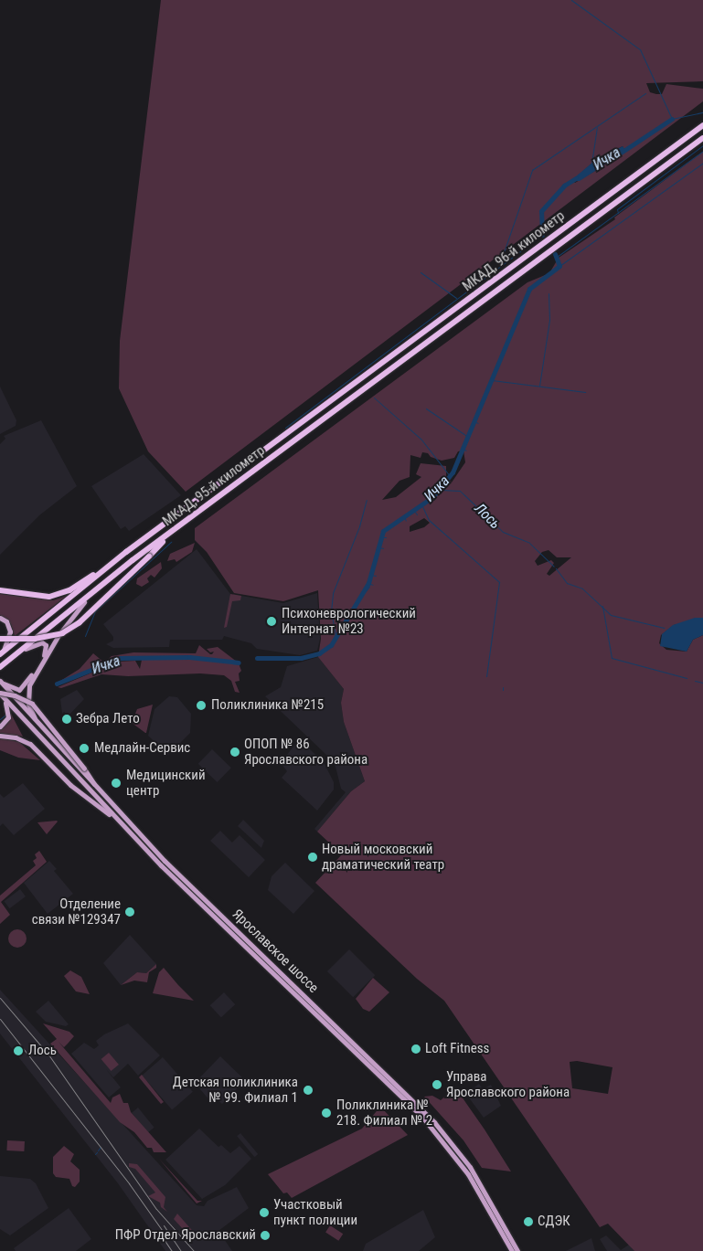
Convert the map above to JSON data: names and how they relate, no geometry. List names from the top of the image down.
{
  "streets": {
    "highway": ["МКАД, 96-й километр", "МКАД, 95-й километр"],
    "main road": ["Ярославское шоссе"]
  },
  "crossings": [
    ["МКАД, 96-й километр", "МКАД, 95-й километр"]
  ],
  "water": ["Ичка", "Лось"],
  "places": [
    "Психоневрологический Интернат №23",
    "Поликлиника №215",
    "Зебра Лето",
    "Медлайн-Сервис",
    "ОПОП № 86 Ярославского района",
    "Медицинский центр",
    "Новый московский драматический театр",
    "Отделение связи №129347",
    "Loft Fitness",
    "Лось",
    "Управа Ярославского района",
    "Детская поликлиника № 99. Филиал 1",
    "Поликлиника № 218. Филиал № 2",
    "Участковый пункт полиции",
    "СДЭК",
    "ПФР Отдел Ярославский"
  ]
}
